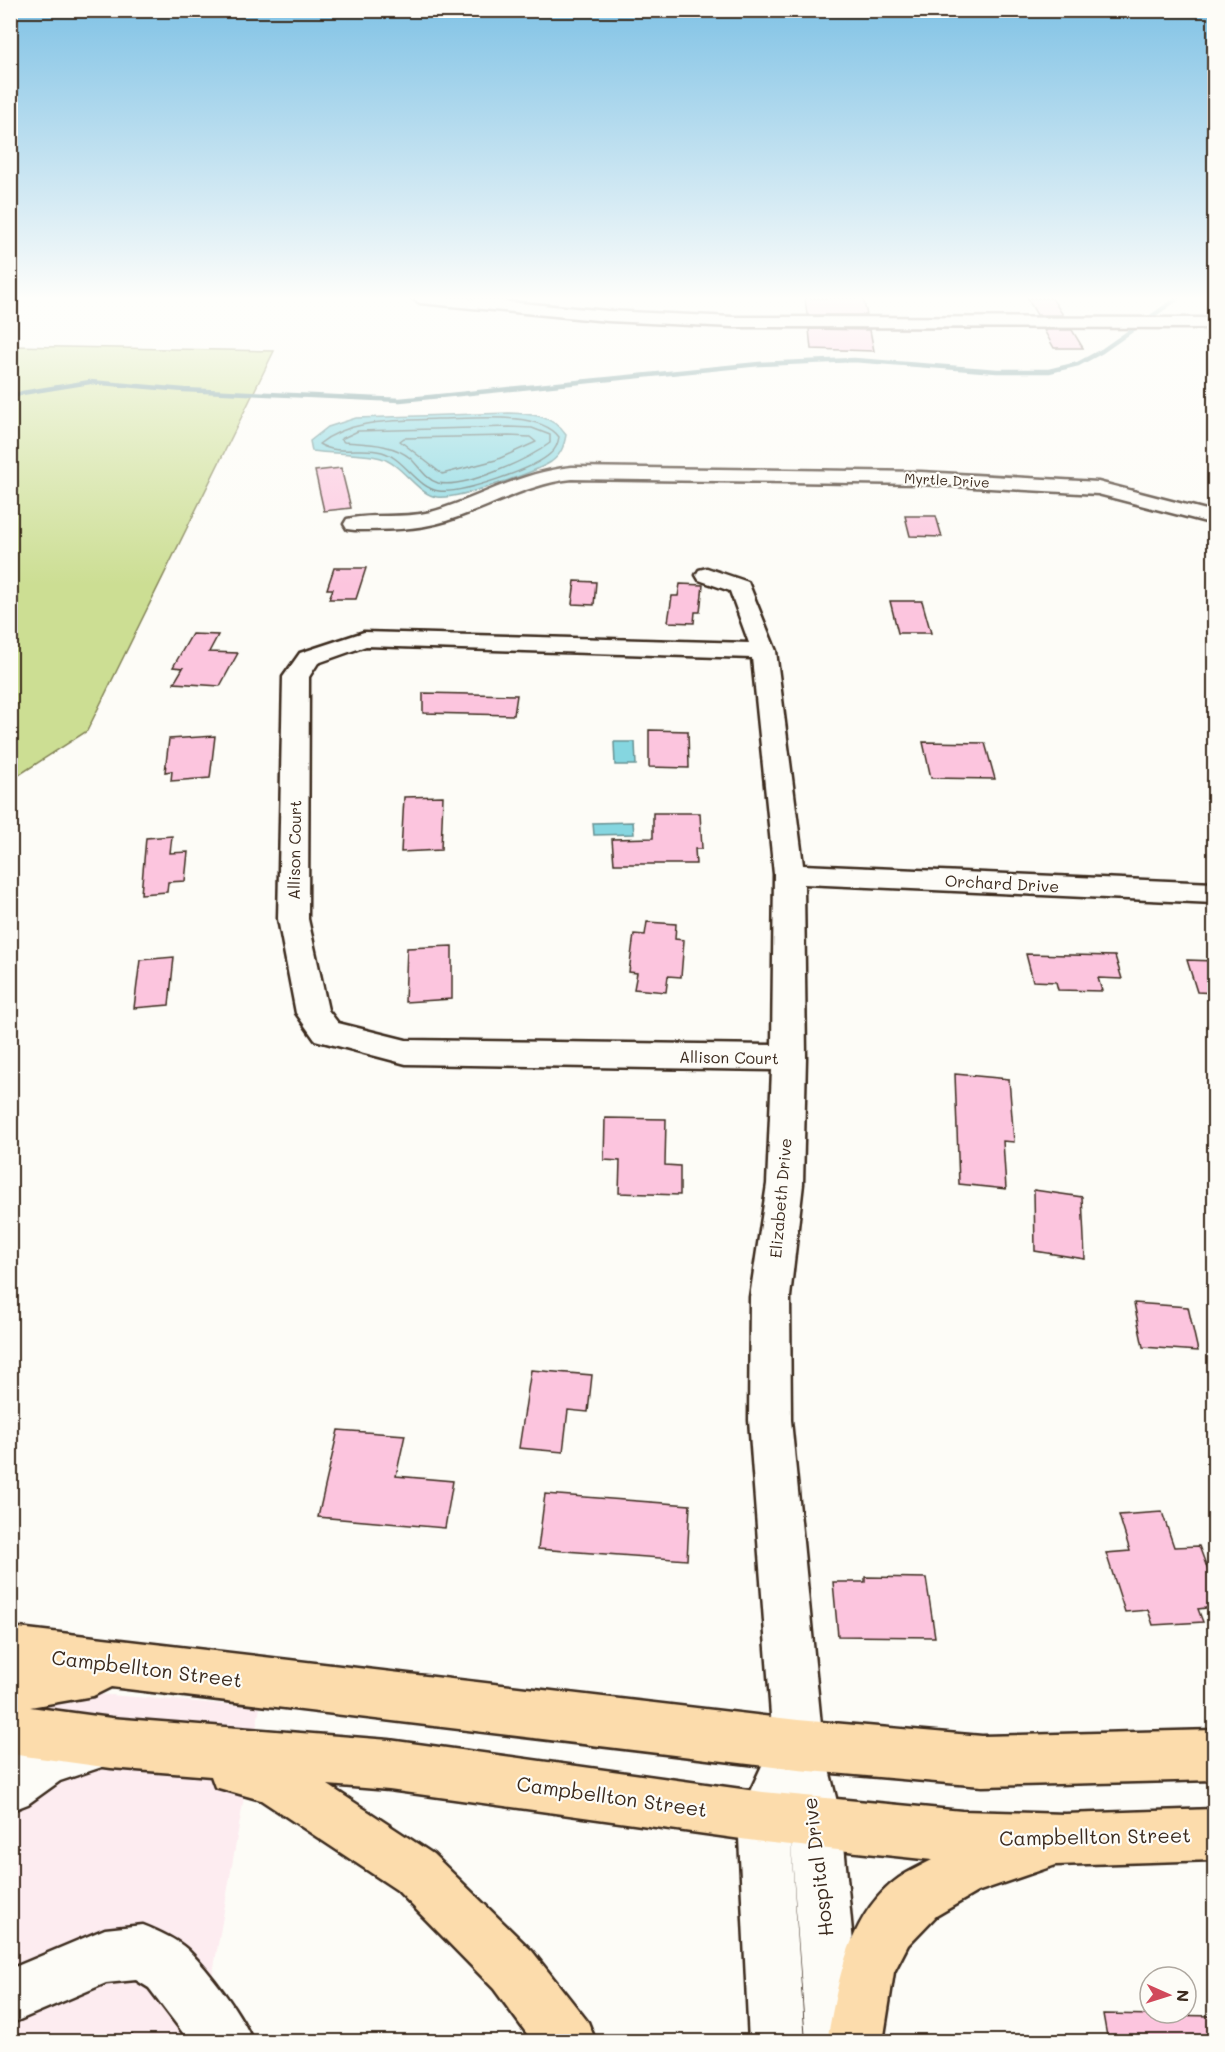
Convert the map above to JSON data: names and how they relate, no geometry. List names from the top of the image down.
{
  "streets": {
    "main road": ["Campbellton Street"],
    "street": [
      "Myrtle Drive",
      "Allison Court",
      "Orchard Drive",
      "Elizabeth Drive",
      "Hospital Drive"
    ]
  },
  "crossings": [
    ["Allison Court", "Elizabeth Drive"],
    ["Orchard Drive", "Elizabeth Drive"],
    ["Elizabeth Drive", "Campbellton Street"],
    ["Elizabeth Drive", "Hospital Drive"],
    ["Campbellton Street", "Hospital Drive"]
  ],
  "north": "right"
}
